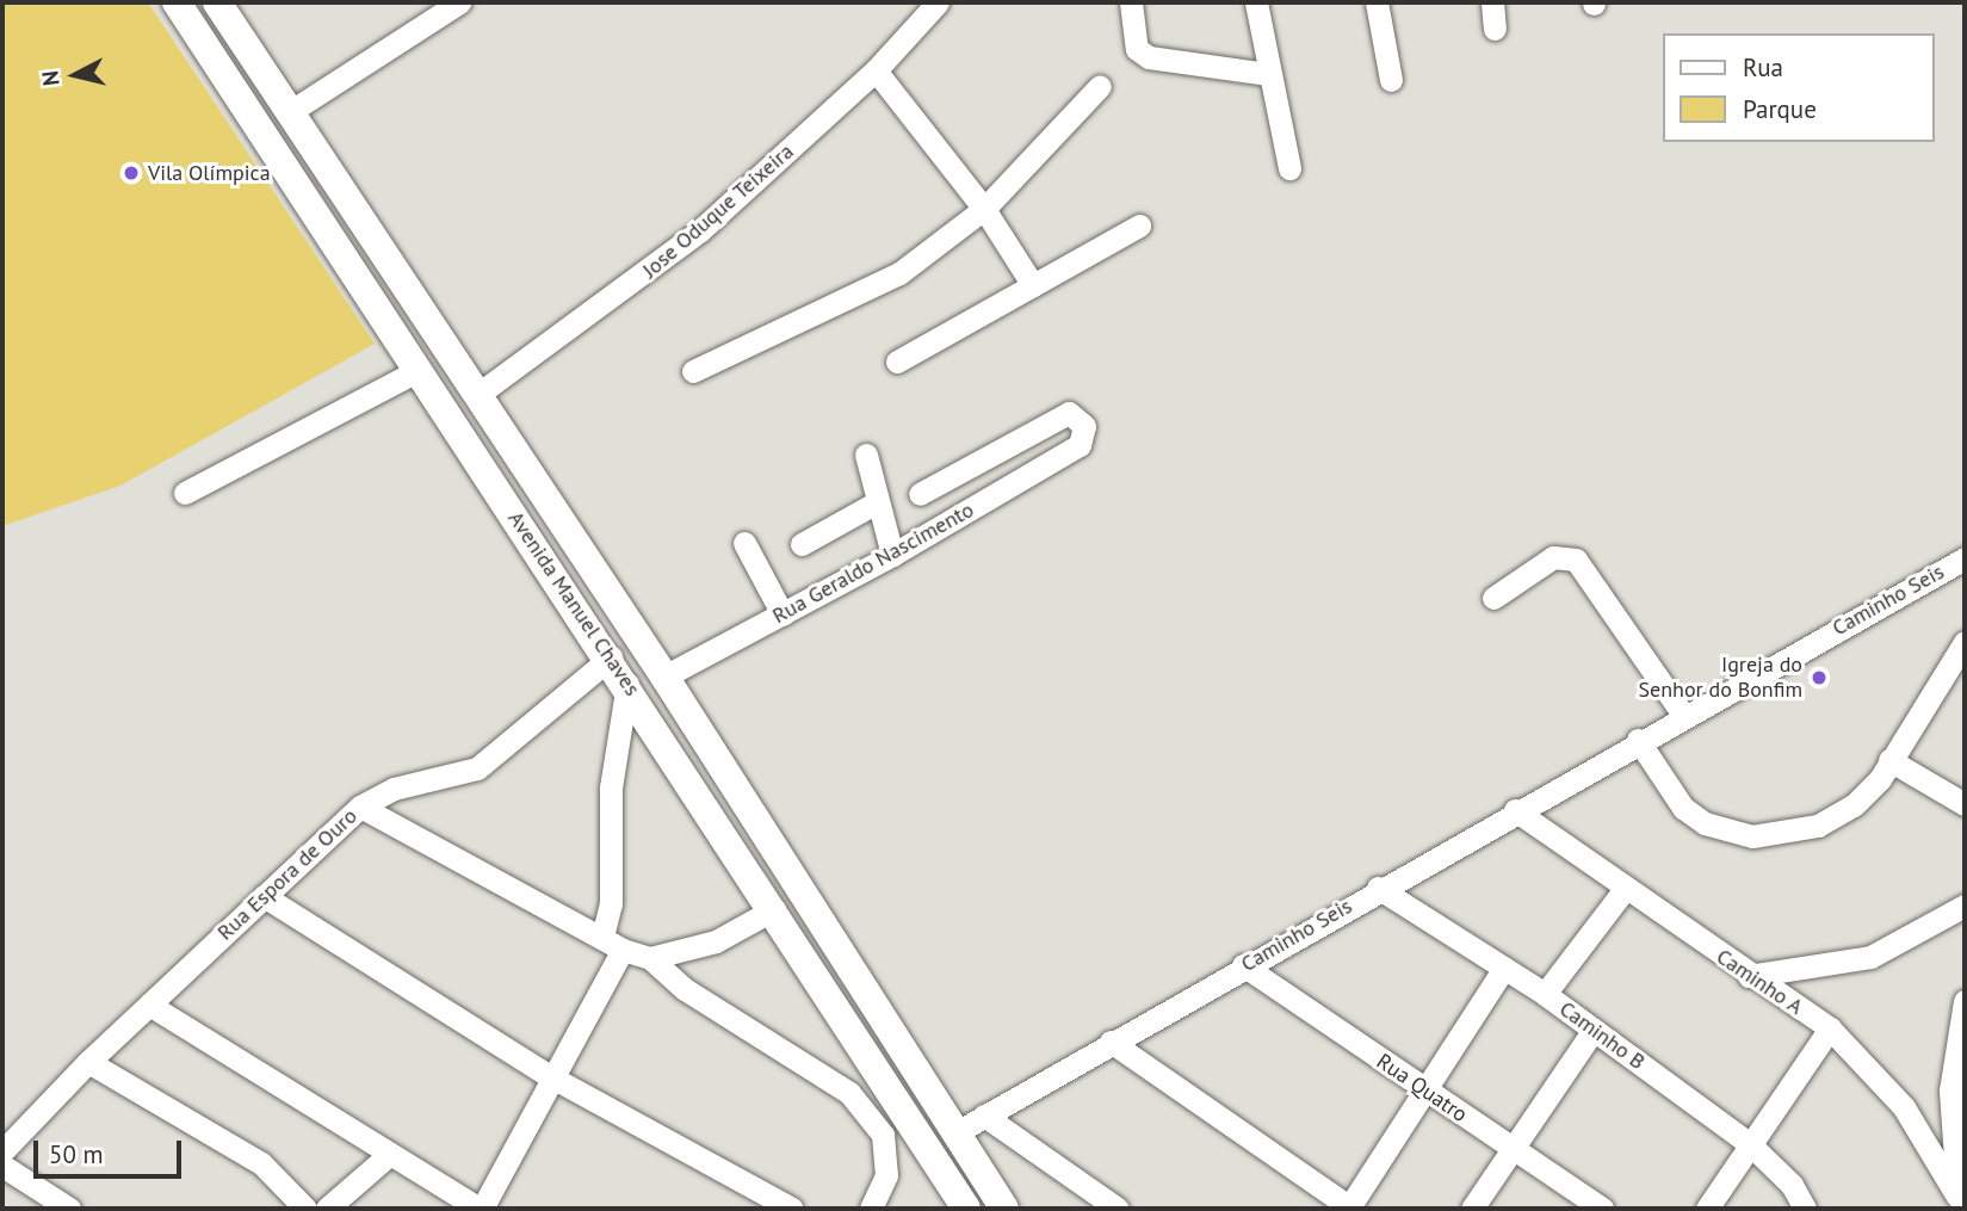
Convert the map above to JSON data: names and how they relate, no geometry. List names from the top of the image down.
{
  "streets": {
    "main road": ["Avenida Manuel Chaves"],
    "street": [
      "Jose Oduque Teixeira",
      "Rua Geraldo Nascimento",
      "Caminho Seis",
      "Rua Espora de Ouro",
      "Caminho A",
      "Caminho B",
      "Rua Quatro"
    ]
  },
  "crossings": [
    ["Jose Oduque Teixeira", "Avenida Manuel Chaves"],
    ["Rua Geraldo Nascimento", "Avenida Manuel Chaves"],
    ["Caminho Seis", "Avenida Manuel Chaves"],
    ["Caminho Seis", "Caminho A"],
    ["Caminho Seis", "Caminho B"],
    ["Caminho Seis", "Rua Quatro"],
    ["Avenida Manuel Chaves", "Rua Espora de Ouro"]
  ],
  "places": ["Vila Olímpica", "Igreja do Senhor do Bonfim"],
  "legend": ["Rua", "Parque"],
  "scale_bar": "50 m",
  "north": "left"
}
